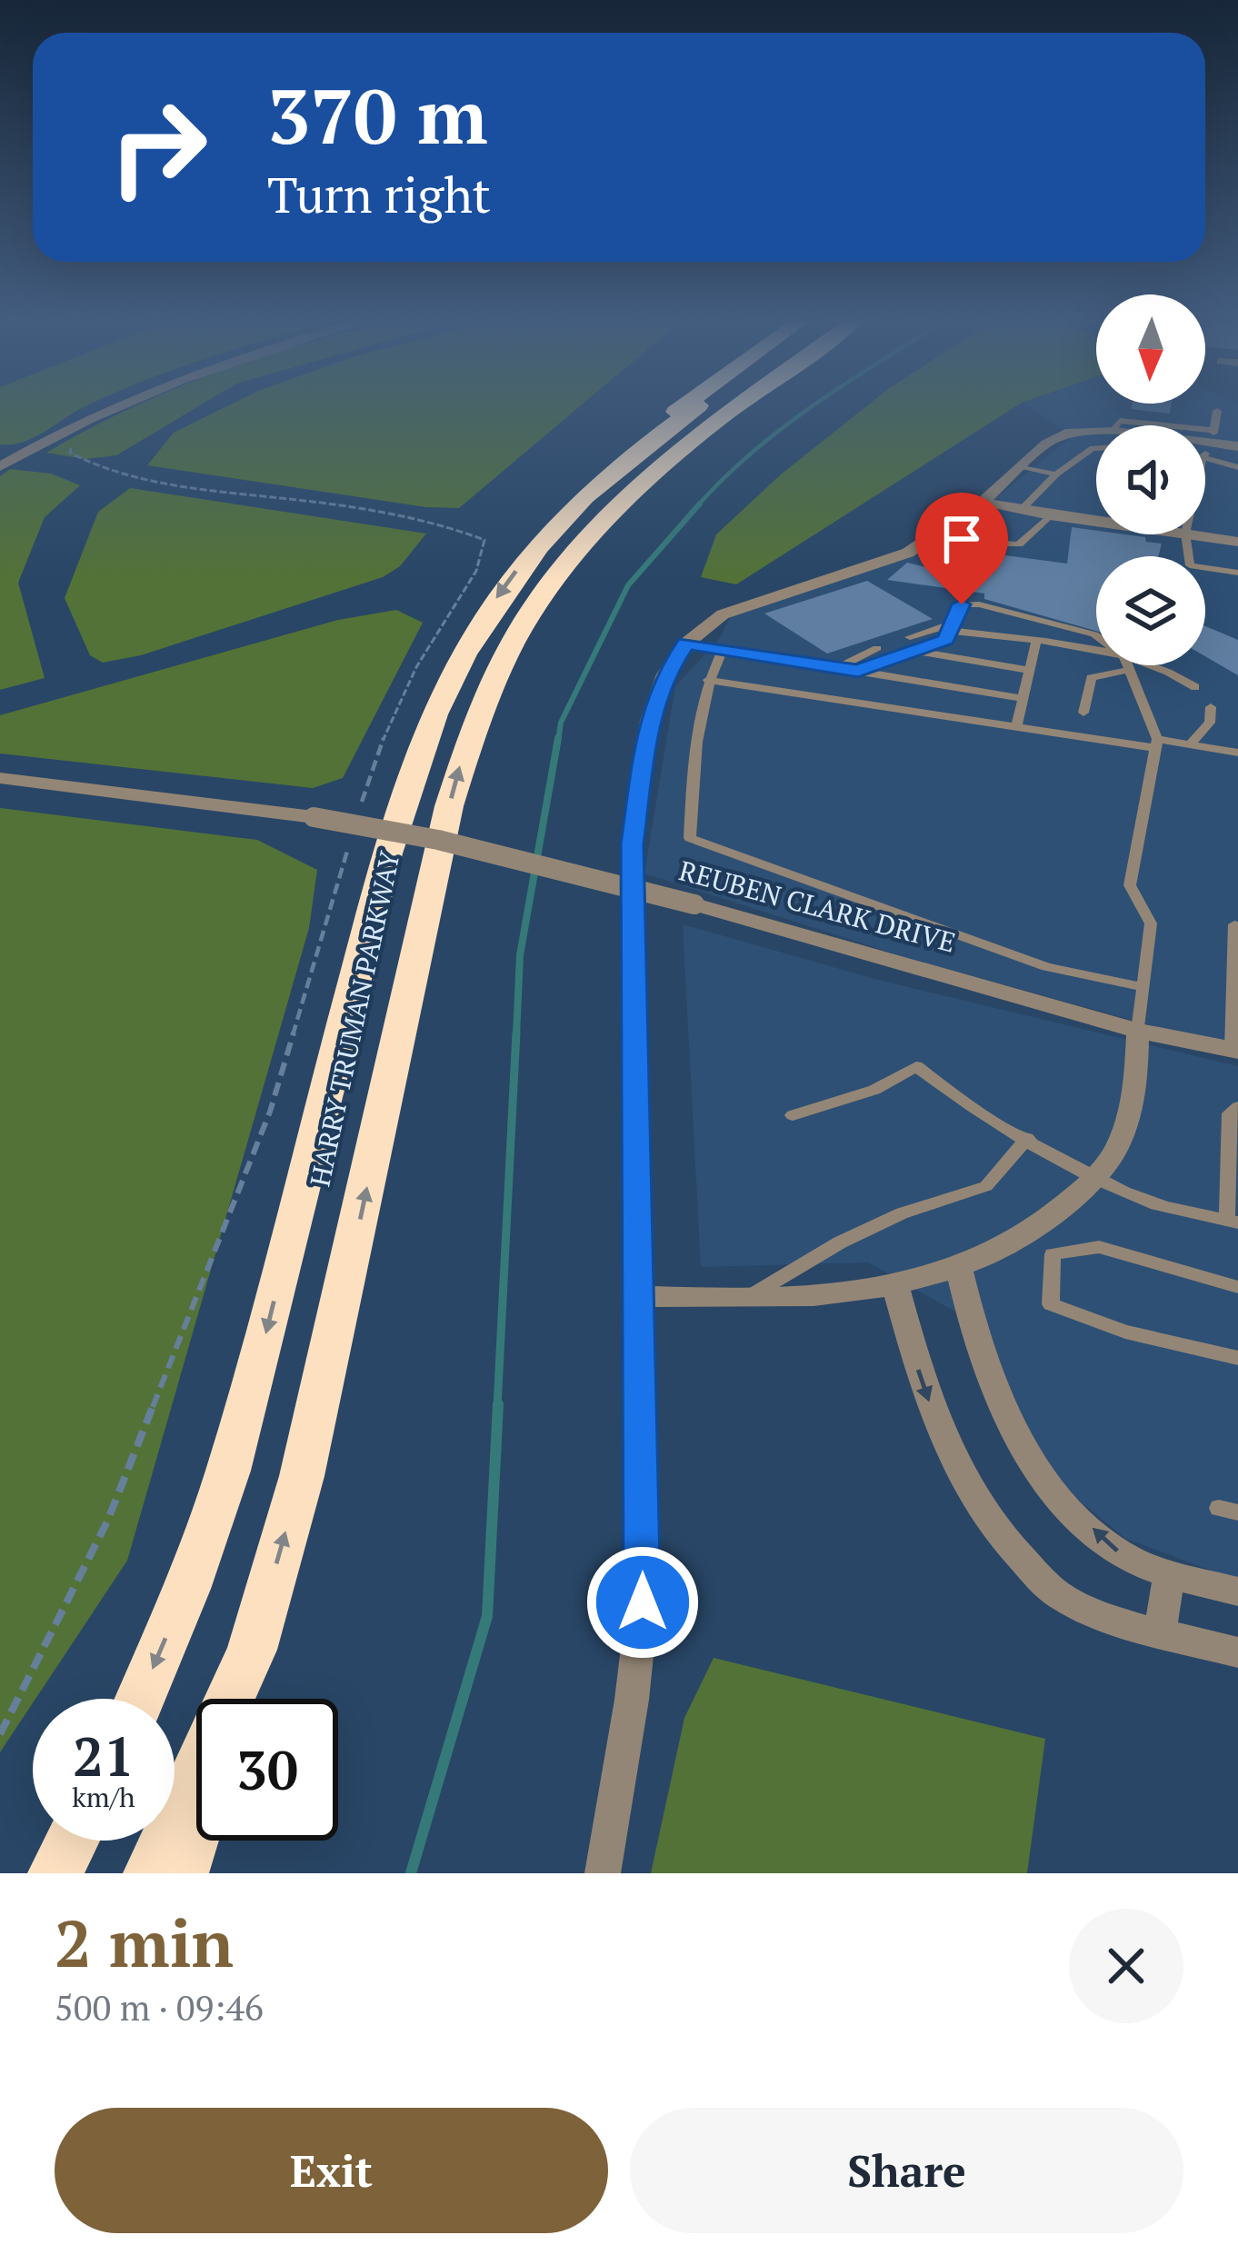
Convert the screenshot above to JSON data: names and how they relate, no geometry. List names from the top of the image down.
{
  "streets": {
    "highway": ["HARRY TRUMAN PARKWAY"],
    "street": ["REUBEN CLARK DRIVE"]
  },
  "north": "bottom",
  "page": {
    "turn": ["370 m", "Turn right"],
    "speed": "21 km/h",
    "limit": "30",
    "heading": ["2 min", "500 m · 09:46"],
    "buttons": ["Exit", "Share"]
  }
}
